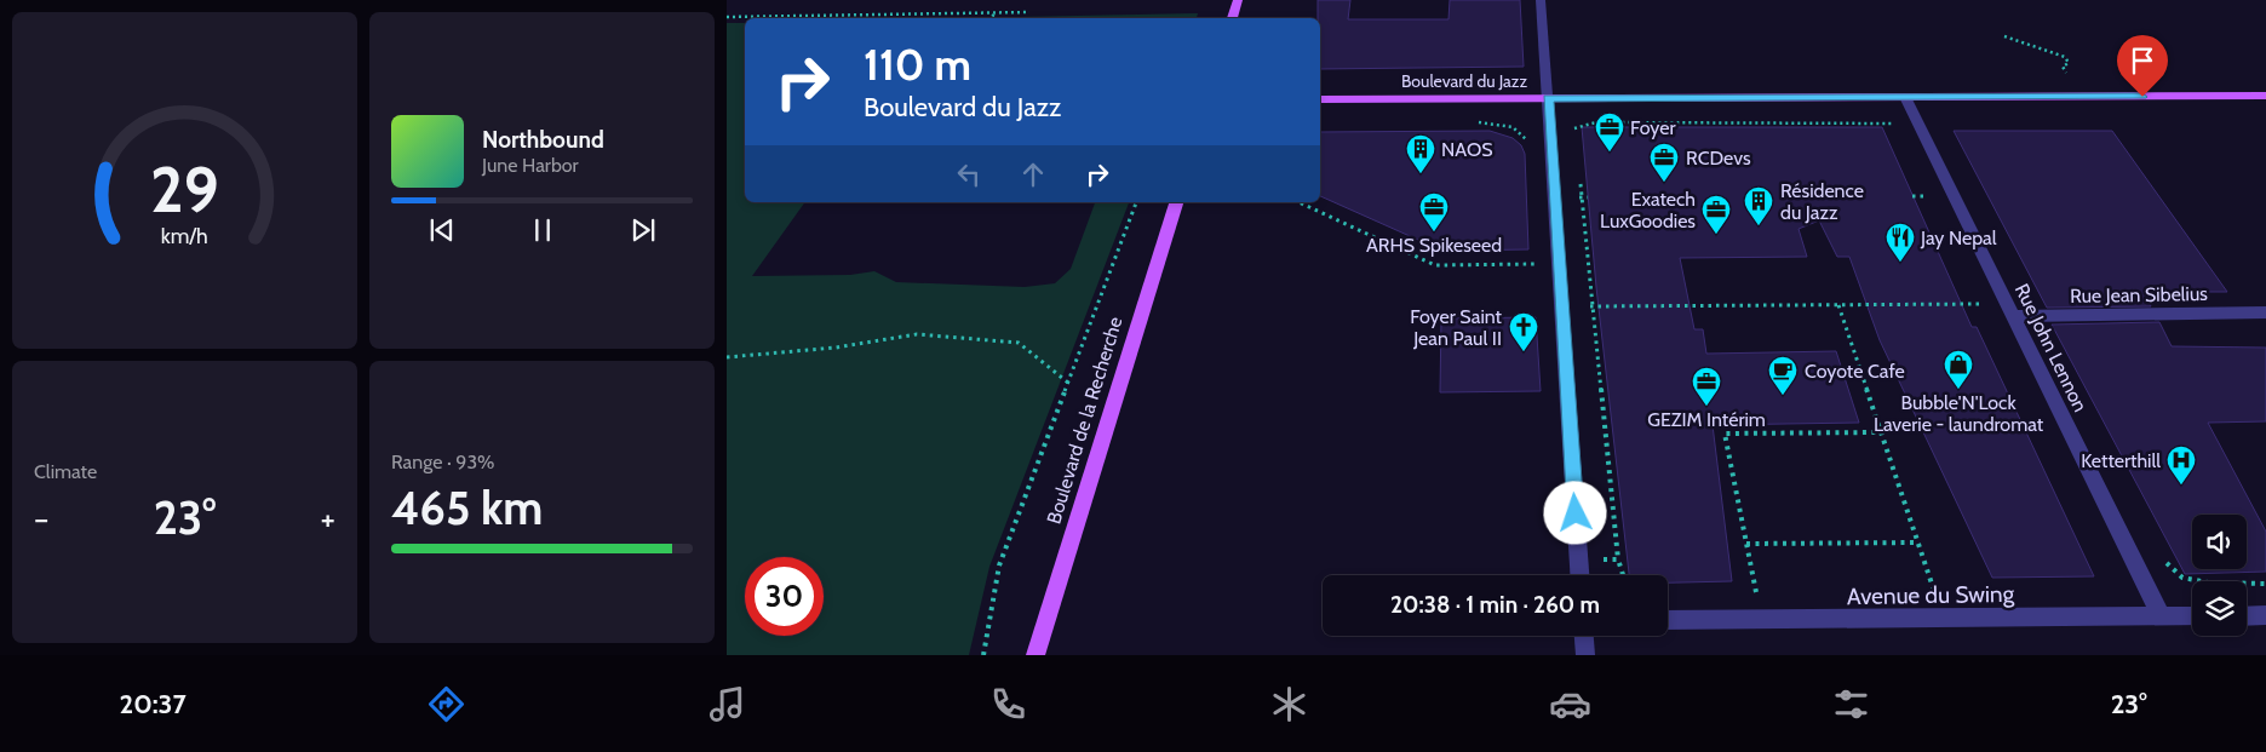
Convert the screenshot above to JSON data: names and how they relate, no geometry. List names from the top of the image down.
{
  "streets": {
    "main road": ["Boulevard du Jazz", "Boulevard de la Recherche"],
    "street": ["Rue Jean Sibelius", "Rue John Lennon", "Avenue du Swing"]
  },
  "crossings": [
    ["Boulevard du Jazz", "Rue John Lennon"],
    ["Rue Jean Sibelius", "Rue John Lennon"],
    ["Rue John Lennon", "Avenue du Swing"]
  ],
  "places": {
    "office": [
      "Foyer",
      "RCDevs",
      "ARHS Spikeseed",
      "Exatech LuxGoodies",
      "GEZIM Intérim"
    ],
    "building": ["NAOS", "Résidence du Jazz"],
    "restaurant": ["Jay Nepal"],
    "church": ["Foyer Saint Jean Paul II"],
    "shop": ["Bubble'N'Lock Laverie - laundromat"],
    "cafe": ["Coyote Cafe"],
    "hospital": ["Ketterthill"]
  },
  "page": {
    "turn": ["110 m", "Boulevard du Jazz"],
    "song": ["Northbound", "June Harbor"],
    "tile": [
      "Climate",
      ["Range · 93%", "465 km"]
    ],
    "heat": ["−", "23°", "+"],
    "limit": "30",
    "trip": "20:38 · 1 min · 260 m",
    "tabs": ["20:37", "23°"],
    "gauge": ["29", "km/h"]
  }
}
